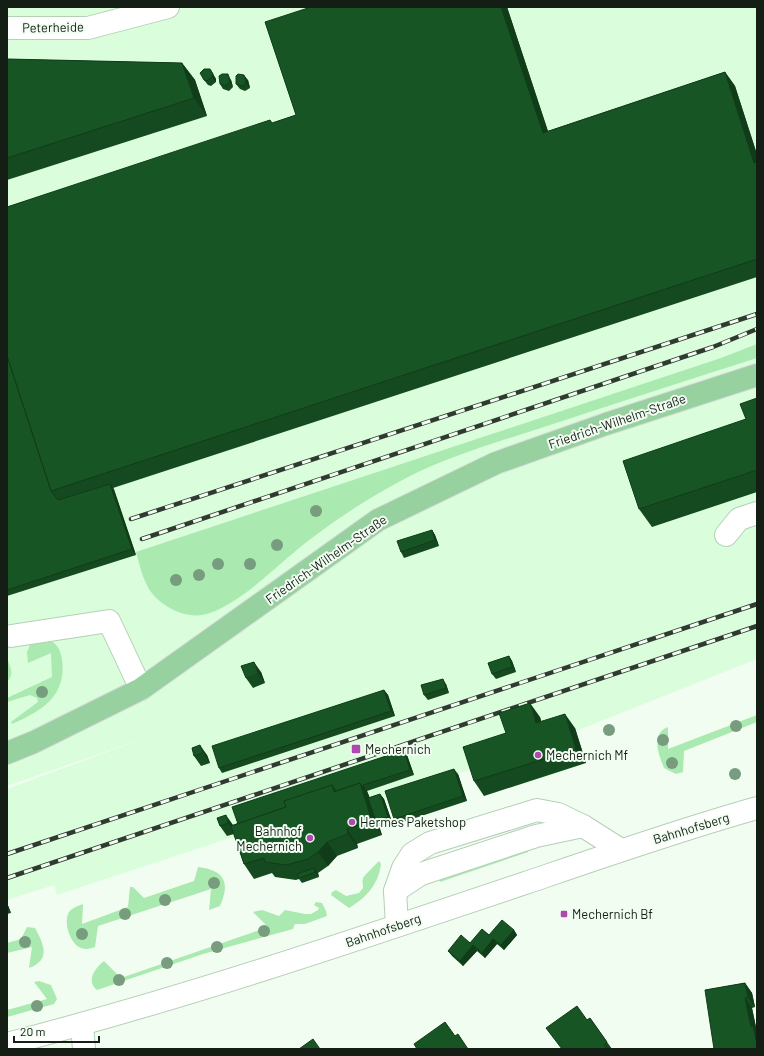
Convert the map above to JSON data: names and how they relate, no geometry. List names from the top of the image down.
{
  "streets": {
    "main road": ["Friedrich-Wilhelm-Straße"],
    "street": ["Peterheide", "Bahnhofsberg"]
  },
  "places": {
    "transit": ["Mechernich", "Mechernich Bf"],
    "other": ["Mechernich Mf", "Hermes Paketshop", "Bahnhof Mechernich"]
  },
  "scale_bar": "20 m"
}
